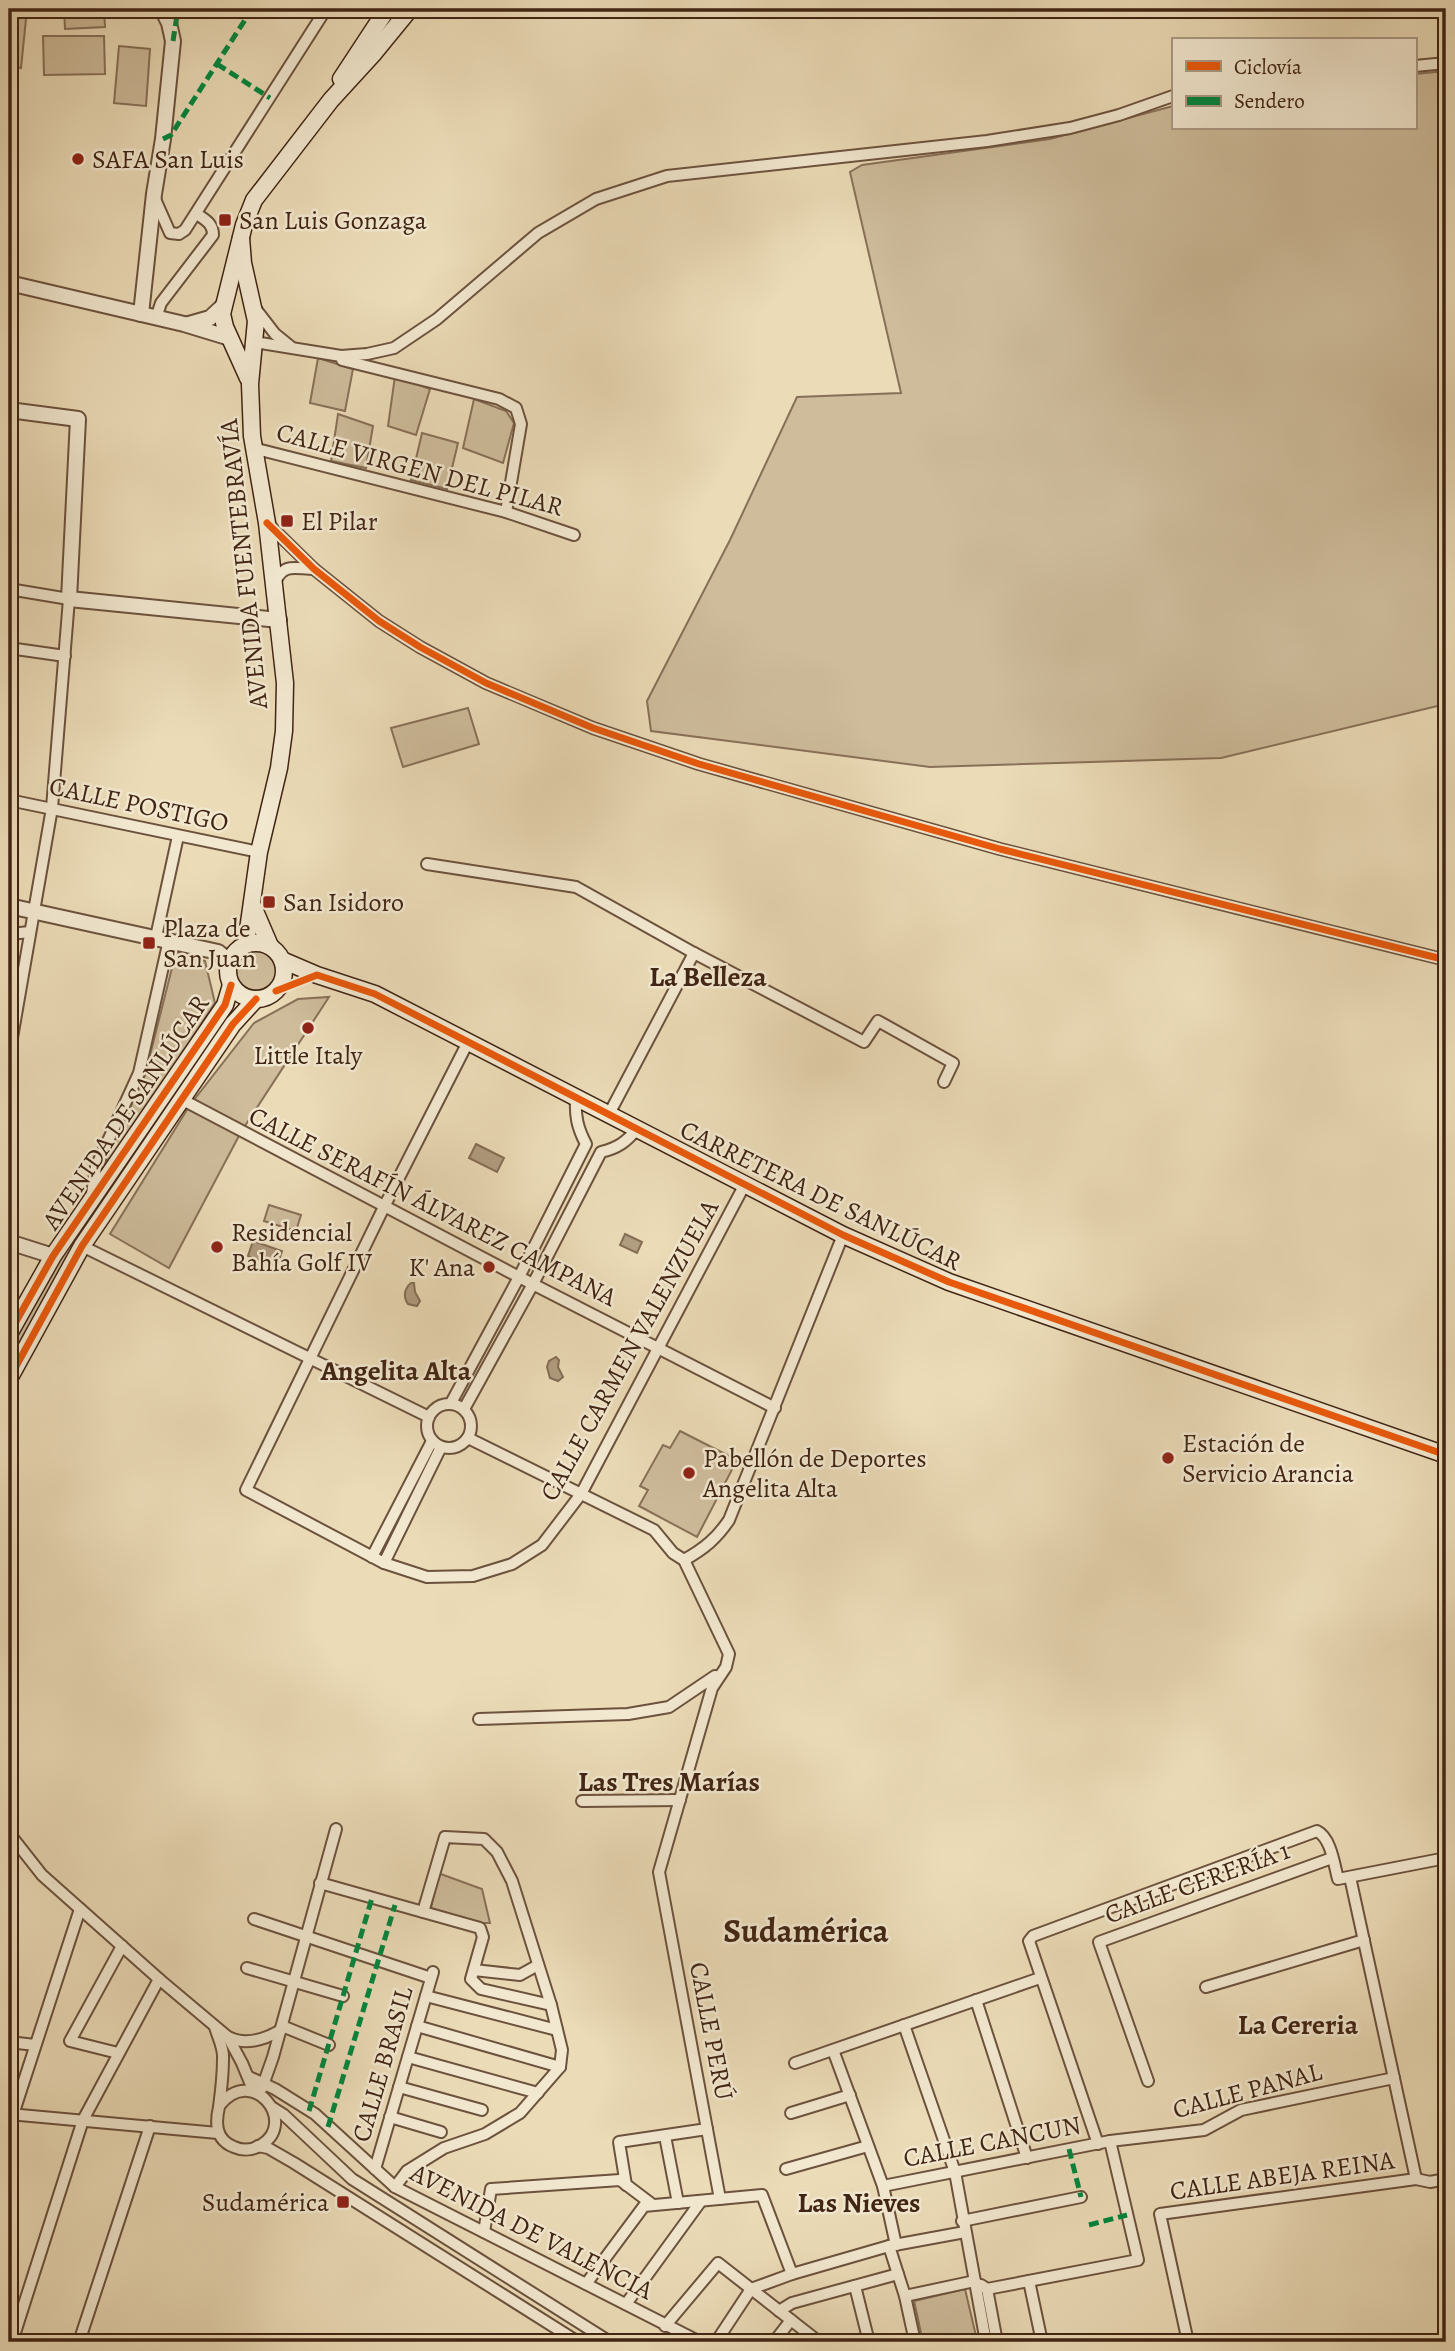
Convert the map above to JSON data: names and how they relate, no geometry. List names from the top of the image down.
{
  "streets": {
    "main road": ["AVENIDA FUENTEBRAVÍA", "AVENIDA DE SANLÚCAR", "CARRETERA DE SANLÚCAR"],
    "street": [
      "CALLE VIRGEN DEL PILAR",
      "CALLE POSTIGO",
      "CALLE SERAFÍN ÁLVAREZ CAMPANA",
      "CALLE CARMEN VALENZUELA",
      "CALLE CERERÍA 1",
      "CALLE PERÚ",
      "CALLE BRASIL",
      "CALLE PANAL",
      "CALLE CANCUN",
      "CALLE ABEJA REINA",
      "AVENIDA DE VALENCIA"
    ]
  },
  "crossings": [
    ["CALLE VIRGEN DEL PILAR", "AVENIDA FUENTEBRAVÍA"],
    ["AVENIDA FUENTEBRAVÍA", "CALLE POSTIGO"],
    ["AVENIDA FUENTEBRAVÍA", "AVENIDA DE SANLÚCAR"],
    ["AVENIDA FUENTEBRAVÍA", "CARRETERA DE SANLÚCAR"],
    ["AVENIDA DE SANLÚCAR", "CARRETERA DE SANLÚCAR"],
    ["AVENIDA DE SANLÚCAR", "CALLE SERAFÍN ÁLVAREZ CAMPANA"],
    ["CARRETERA DE SANLÚCAR", "CALLE CARMEN VALENZUELA"],
    ["CALLE SERAFÍN ÁLVAREZ CAMPANA", "CALLE CARMEN VALENZUELA"],
    ["CALLE BRASIL", "AVENIDA DE VALENCIA"],
    ["CALLE PANAL", "CALLE CANCUN"]
  ],
  "districts": [
    "La Belleza",
    "Angelita Alta",
    "Las Tres Marías",
    "Sudamérica",
    "La Cereria",
    "Las Nieves"
  ],
  "places": {
    "other": [
      "SAFA San Luis",
      "Little Italy",
      "Residencial Bahía Golf IV",
      "K' Ana",
      "Estación de Servicio Arancia",
      "Pabellón de Deportes Angelita Alta"
    ],
    "transit": [
      "San Luis Gonzaga",
      "El Pilar",
      "San Isidoro",
      "Plaza de San Juan",
      "Sudamérica"
    ]
  },
  "legend": ["Ciclovía", "Sendero"]
}
